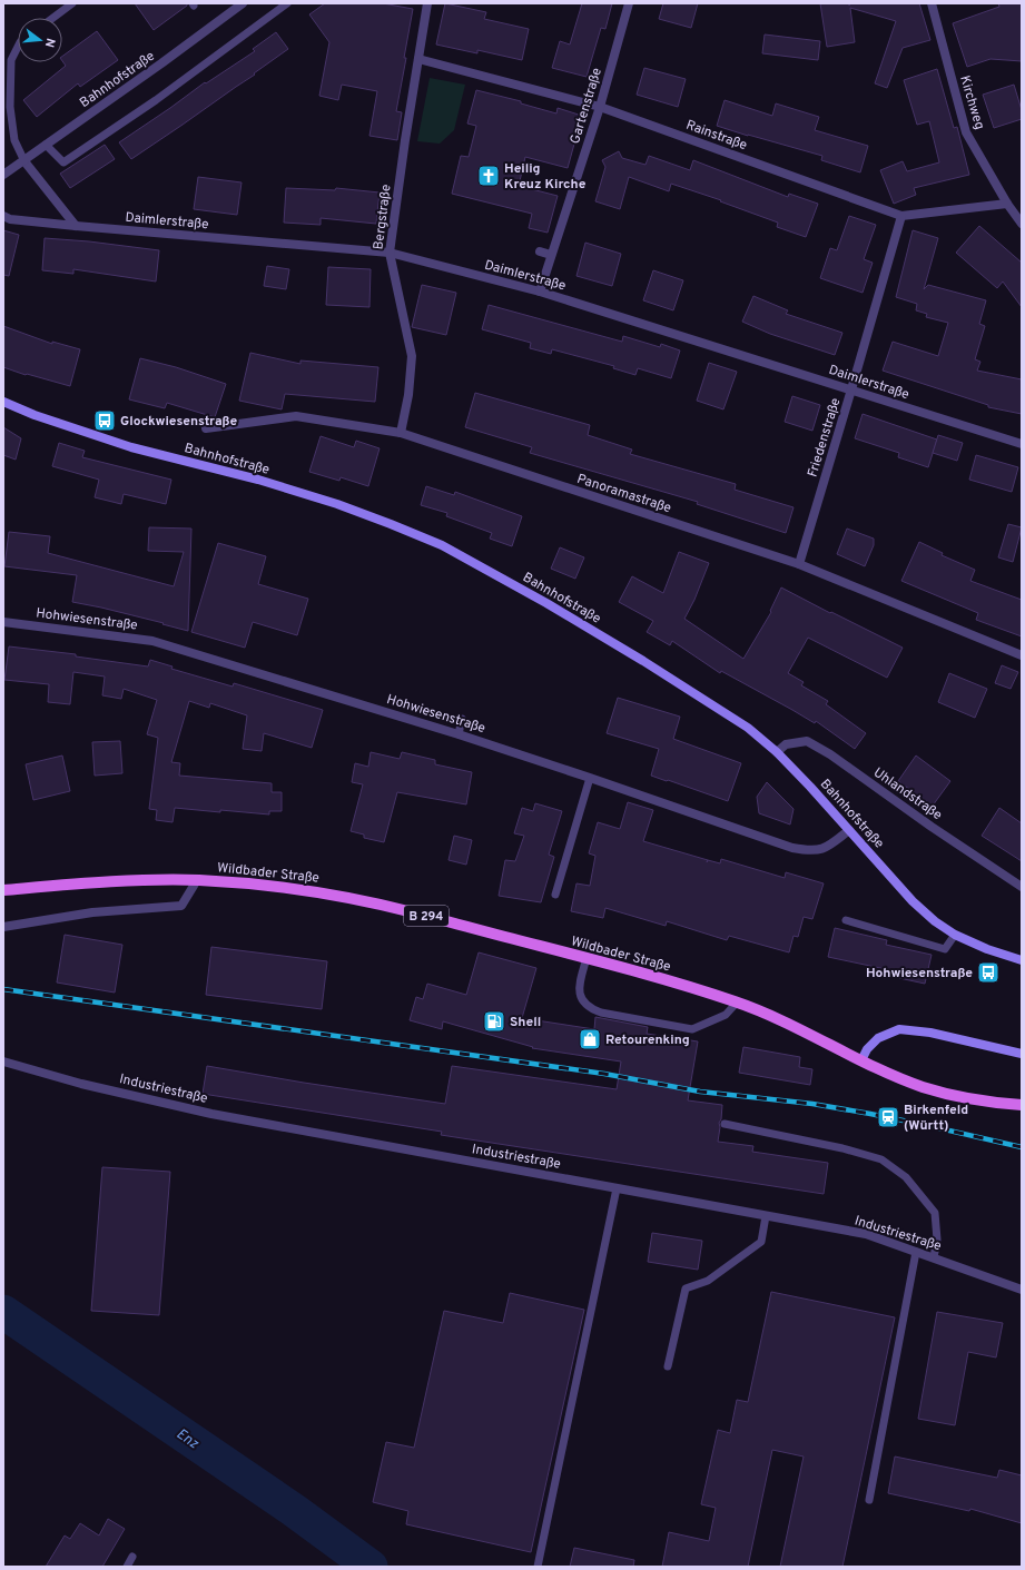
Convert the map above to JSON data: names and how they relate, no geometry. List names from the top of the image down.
{
  "streets": {
    "main road": ["Bahnhofstraße", "Wildbader Straße", "B 294"],
    "street": [
      "Kirchweg",
      "Gartenstraße",
      "Rainstraße",
      "Bergstraße",
      "Daimlerstraße",
      "Friedenstraße",
      "Panoramastraße",
      "Hohwiesenstraße",
      "Uhlandstraße",
      "Industriestraße"
    ]
  },
  "crossings": [
    ["Bahnhofstraße", "Hohwiesenstraße"],
    ["Bahnhofstraße", "Uhlandstraße"],
    ["Kirchweg", "Rainstraße"],
    ["Gartenstraße", "Rainstraße"],
    ["Gartenstraße", "Daimlerstraße"],
    ["Rainstraße", "Bergstraße"],
    ["Rainstraße", "Friedenstraße"],
    ["Bergstraße", "Daimlerstraße"],
    ["Bergstraße", "Panoramastraße"],
    ["Daimlerstraße", "Friedenstraße"],
    ["Friedenstraße", "Panoramastraße"]
  ],
  "water": ["Enz"],
  "places": {
    "church": ["Heilig Kreuz Kirche"],
    "bus stop": ["Glockwiesenstraße", "Hohwiesenstraße"],
    "fuel station": ["Shell"],
    "shop": ["Retourenking"],
    "station": ["Birkenfeld (Württ)"]
  },
  "north": "right"
}
